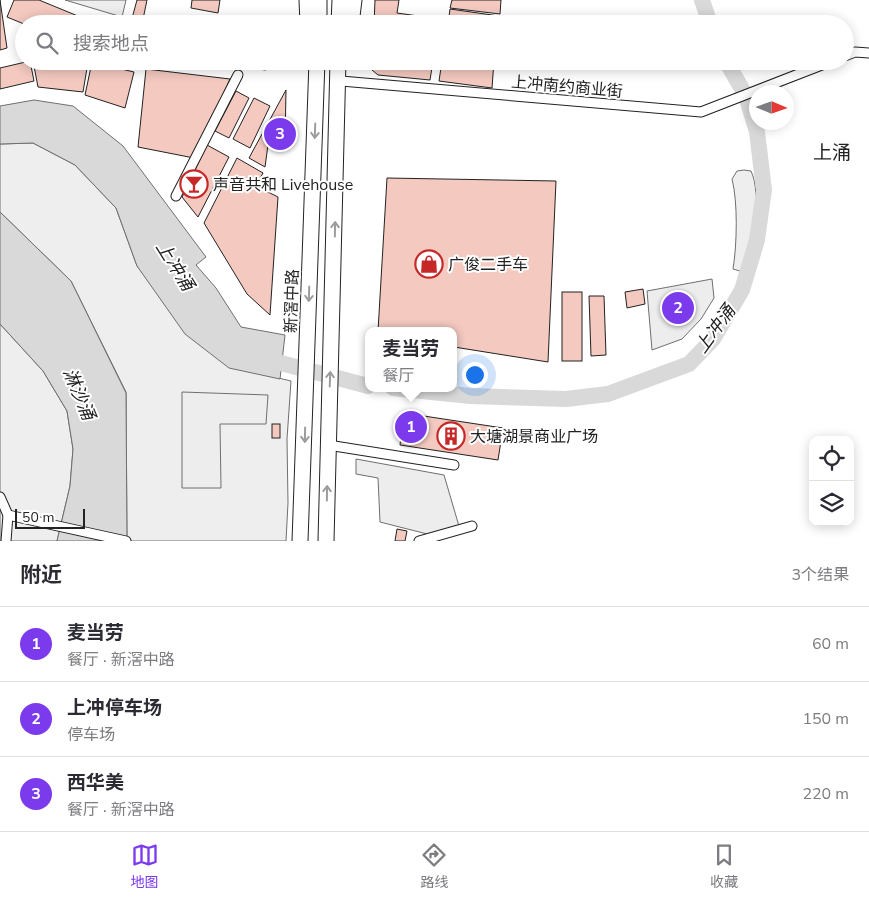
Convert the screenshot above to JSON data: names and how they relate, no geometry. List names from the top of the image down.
{
  "streets": {
    "highway": ["新滘中路"],
    "street": ["上冲南约商业街"]
  },
  "districts": ["上涌"],
  "water": ["上冲涌", "淋沙涌"],
  "places": {
    "bar": ["声音共和 Livehouse"],
    "shop": ["广俊二手车"],
    "building": ["大塘湖景商业广场"]
  },
  "scale_bar": "50 m",
  "north": "right",
  "page": {
    "search": "搜索地点",
    "pins": ["3", "2", "1"],
    "popup": ["麦当劳", "餐厅"],
    "scale": "50 m",
    "heading": ["附近", "3个结果"],
    "list": [
      {
        "mark": "1",
        "name": "麦当劳",
        "note": "餐厅 · 新滘中路",
        "value": "60 m"
      },
      {
        "mark": "2",
        "name": "上冲停车场",
        "note": "停车场",
        "value": "150 m"
      },
      {
        "mark": "3",
        "name": "西华美",
        "note": "餐厅 · 新滘中路",
        "value": "220 m"
      }
    ],
    "nav": ["地图", "路线", "收藏"]
  }
}
